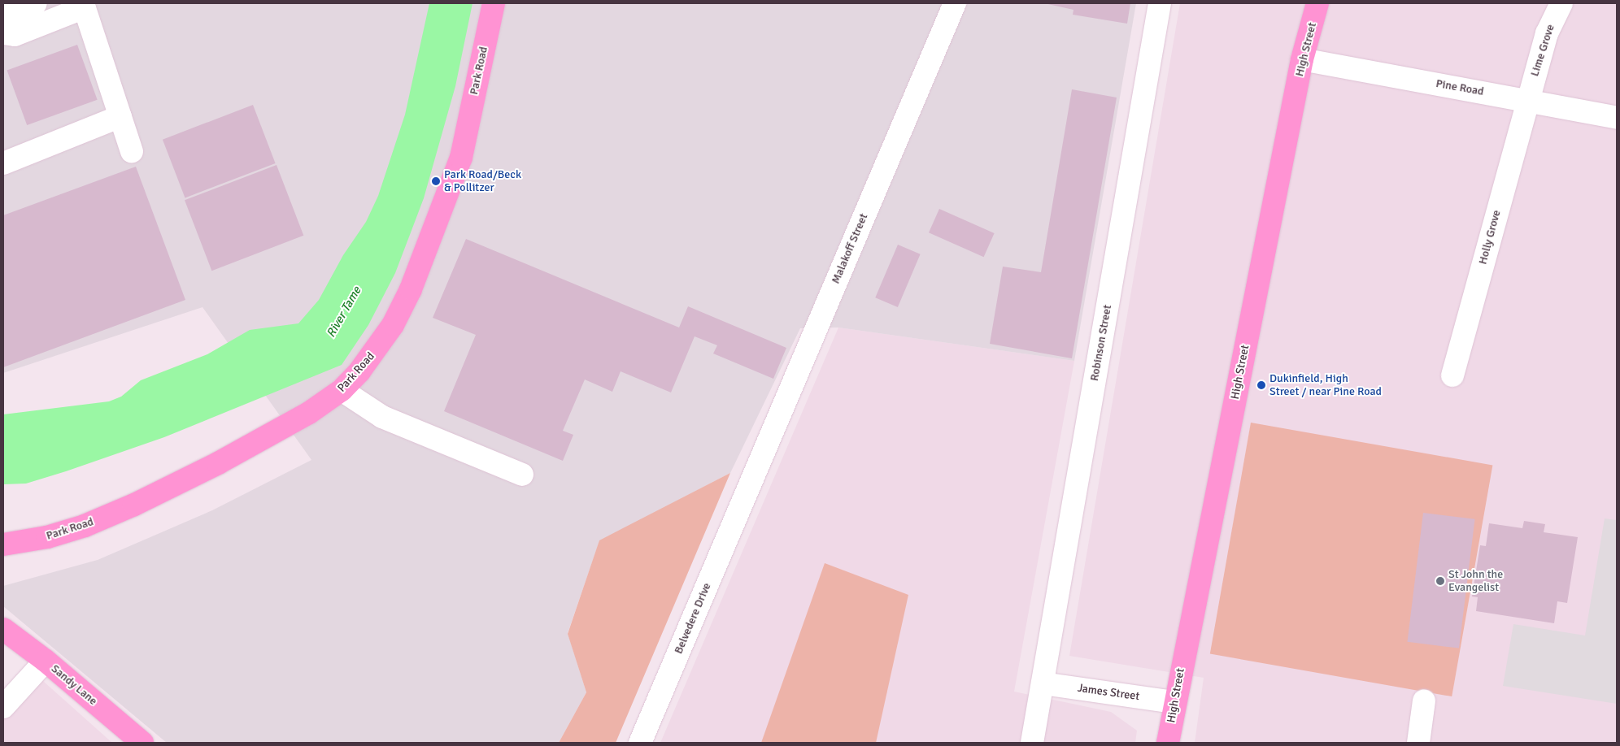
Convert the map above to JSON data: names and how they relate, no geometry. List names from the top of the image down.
{
  "streets": {
    "main road": ["High Street", "Park Road", "Sandy Lane"],
    "street": [
      "Lime Grove",
      "Pine Road",
      "Holly Grove",
      "Malakoff Street",
      "Robinson Street",
      "Belvedere Drive",
      "James Street"
    ]
  },
  "crossings": [
    ["High Street", "Pine Road"],
    ["High Street", "James Street"],
    ["Lime Grove", "Pine Road"],
    ["Lime Grove", "Holly Grove"],
    ["Pine Road", "Holly Grove"],
    ["Malakoff Street", "Belvedere Drive"],
    ["Robinson Street", "James Street"]
  ],
  "water": ["River Tame"],
  "places": ["Park Road/Beck & Pollitzer", "Dukinfield, High Street / near Pine Road", "St John the Evangelist"]
}
